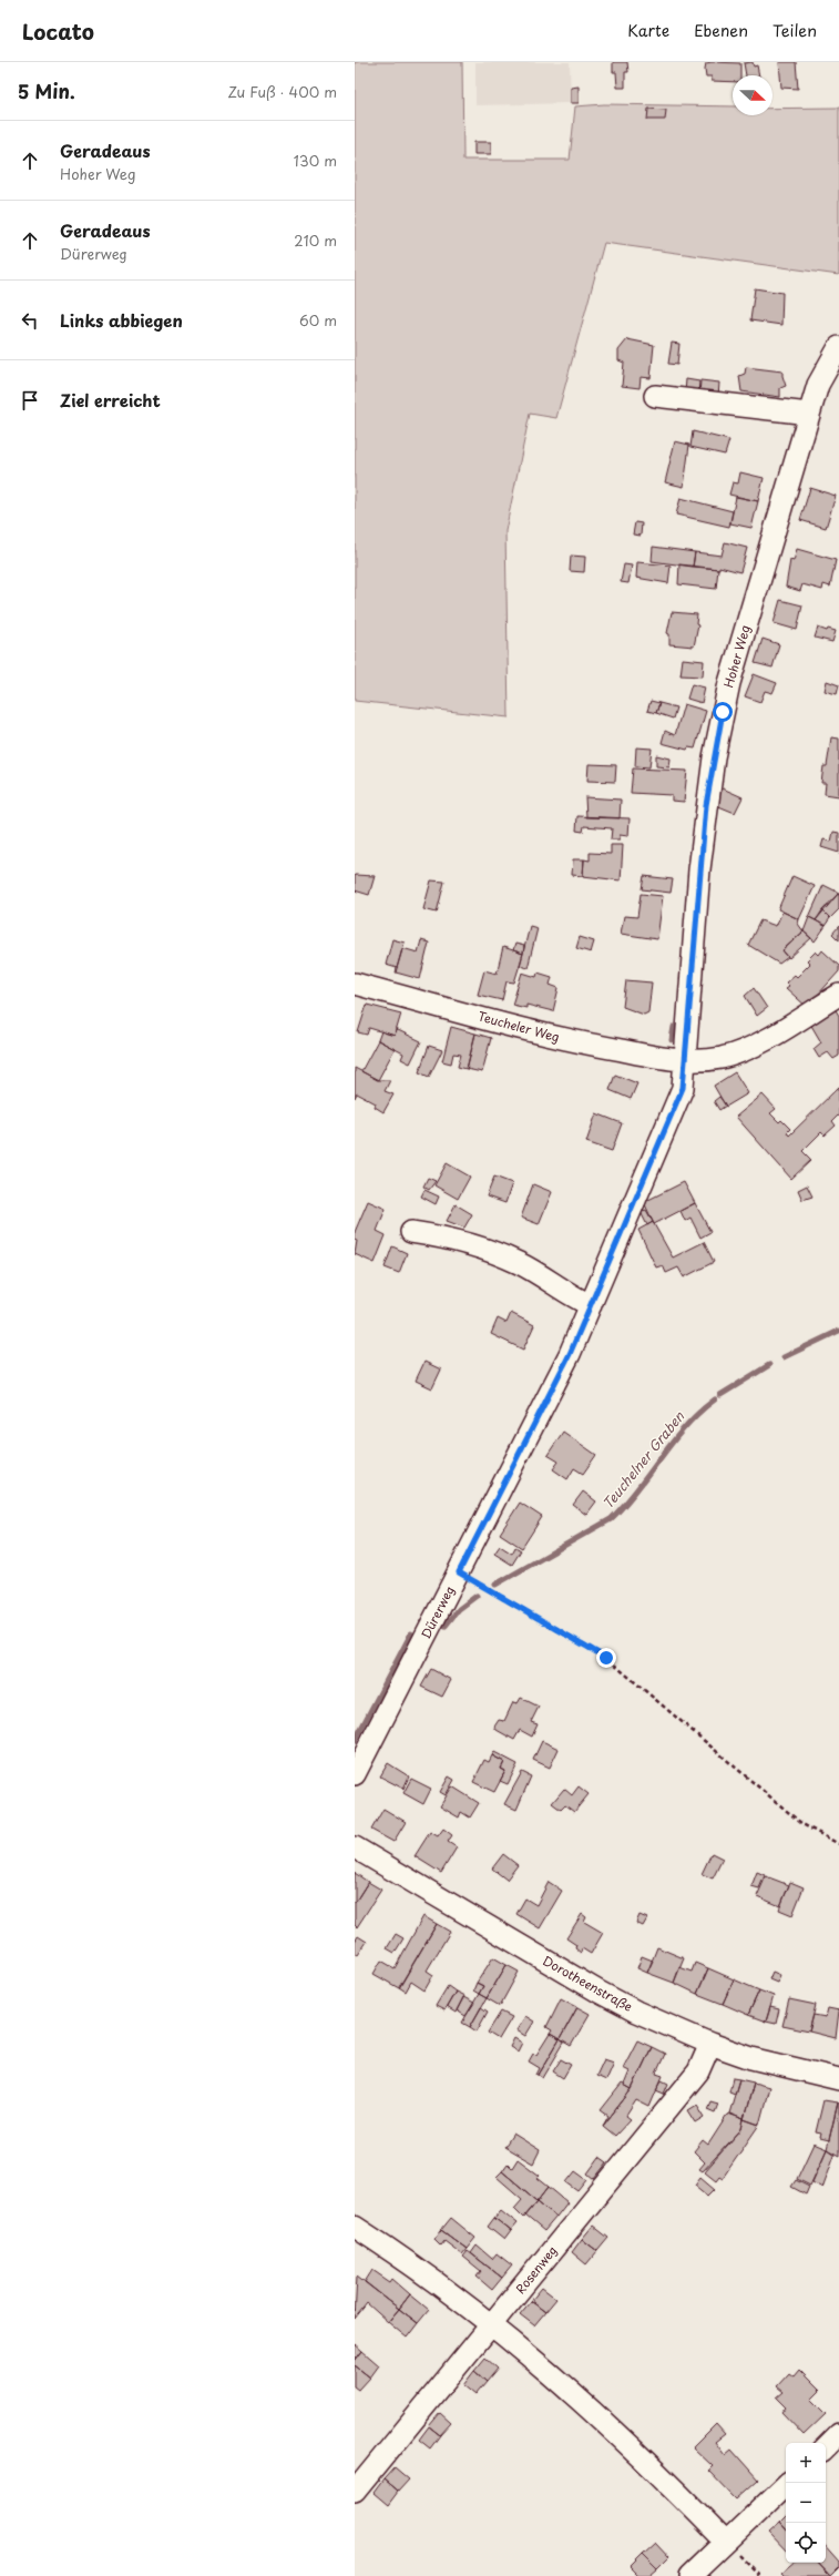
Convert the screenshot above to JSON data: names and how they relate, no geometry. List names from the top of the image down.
{
  "streets": {
    "street": [
      "Hoher Weg",
      "Teucheler Weg",
      "Dürerweg",
      "Dorotheenstraße",
      "Rosenweg"
    ]
  },
  "crossings": [
    ["Hoher Weg", "Teucheler Weg"],
    ["Hoher Weg", "Dürerweg"],
    ["Teucheler Weg", "Dürerweg"],
    ["Dorotheenstraße", "Rosenweg"]
  ],
  "water": ["Teuchelner Graben"],
  "north": "right",
  "page": {
    "header": "Locato",
    "nav": ["Karte", "Ebenen", "Teilen"],
    "heading": ["5 Min.", "Zu Fuß · 400 m"],
    "list": [
      ["Geradeaus", "Hoher Weg", "130 m"],
      ["Geradeaus", "Dürerweg", "210 m"],
      ["Links abbiegen", "60 m"],
      "Ziel erreicht"
    ],
    "map_buttons": ["+", "−"]
  }
}
